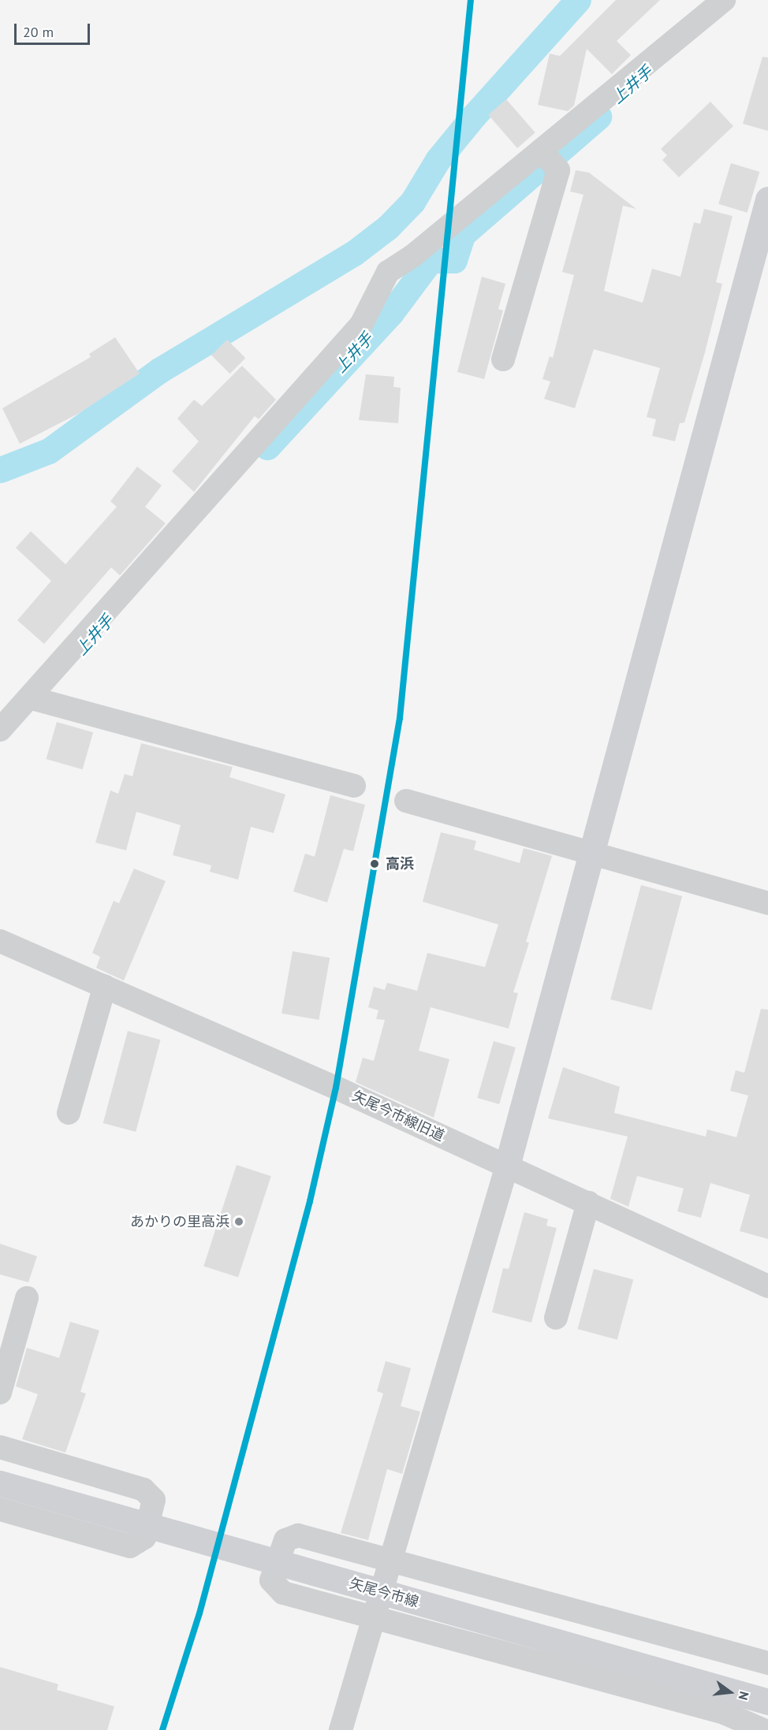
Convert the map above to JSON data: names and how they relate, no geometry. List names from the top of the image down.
{
  "streets": {
    "street": ["矢尾今市線旧道", "矢尾今市線"]
  },
  "water": ["上井手"],
  "places": ["高浜", "あかりの里高浜"],
  "scale_bar": "20 m",
  "north": "right"
}
